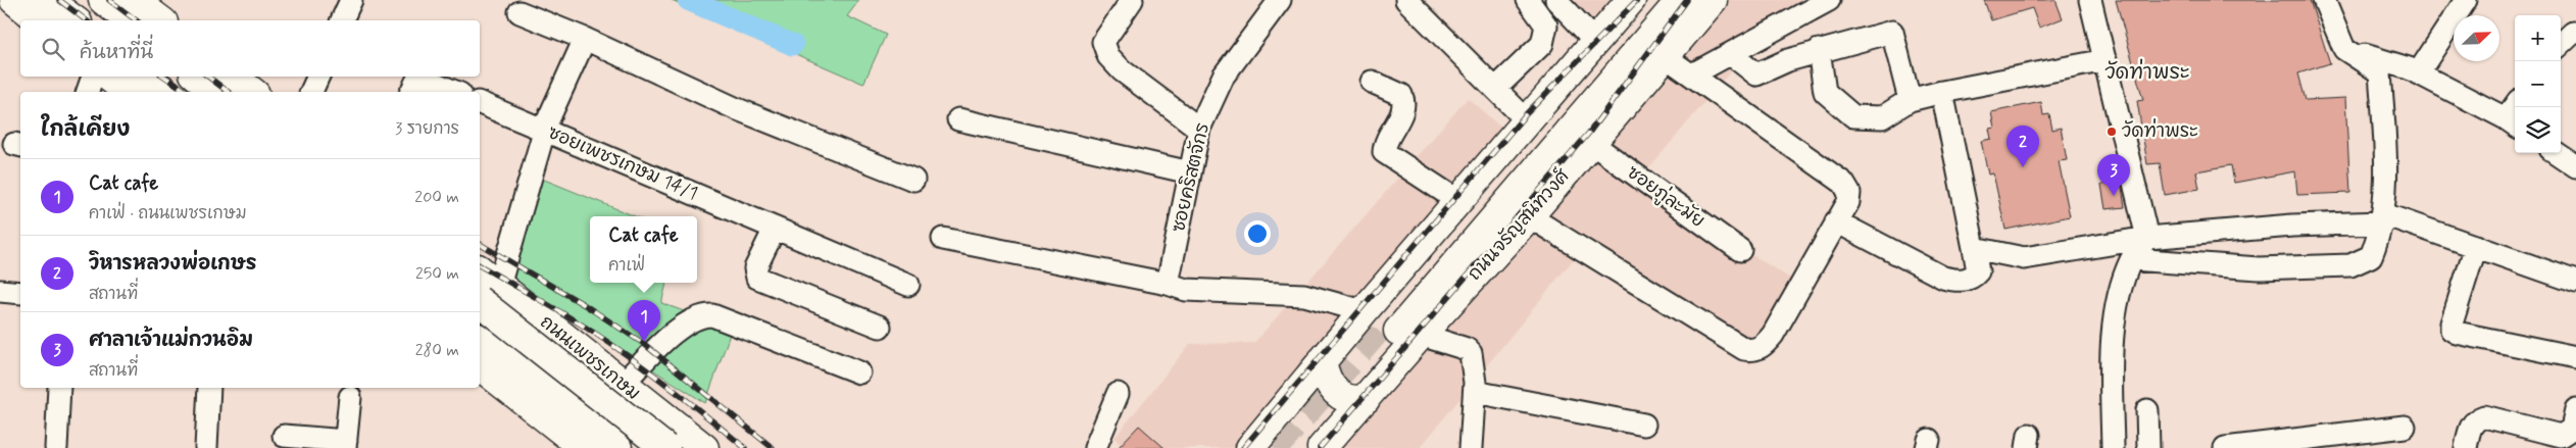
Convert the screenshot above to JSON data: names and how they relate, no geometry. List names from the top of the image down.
{
  "streets": {
    "main road": ["ถนนจรัญสนิทวงศ์", "ถนนเพชรเกษม"],
    "street": ["ซอยเพชรเกษม 14/1", "ซอยคริสตจักร", "ซอยภู่ละมัย"]
  },
  "crossings": [
    ["ซอยภู่ละมัย", "ถนนจรัญสนิทวงศ์"]
  ],
  "districts": ["วัดท่าพระ"],
  "places": ["วัดท่าพระ"],
  "north": "top right",
  "page": {
    "map_buttons": ["+", "−"],
    "search": "ค้นหาที่นี่",
    "heading": ["ใกล้เคียง", "3 รายการ"],
    "pins": ["2", "3", "1"],
    "list": [
      {
        "mark": "1",
        "name": "Cat cafe",
        "note": "คาเฟ่ · ถนนเพชรเกษม",
        "value": "200 m"
      },
      {
        "mark": "2",
        "name": "วิหารหลวงพ่อเกษร",
        "note": "สถานที่",
        "value": "250 m"
      },
      {
        "mark": "3",
        "name": "ศาลาเจ้าแม่กวนอิม",
        "note": "สถานที่",
        "value": "280 m"
      }
    ],
    "popup": ["Cat cafe", "คาเฟ่"]
  }
}
